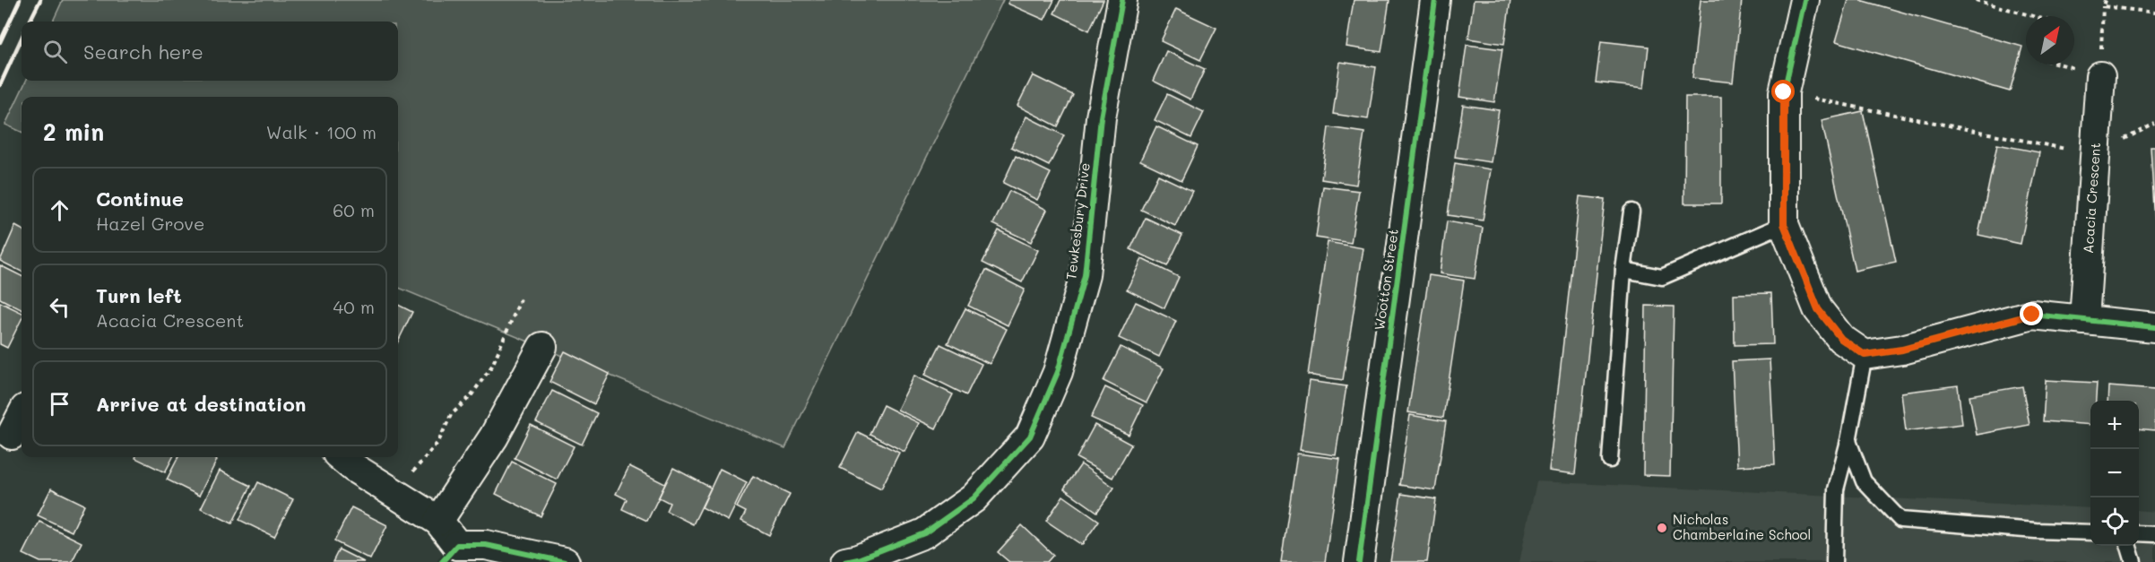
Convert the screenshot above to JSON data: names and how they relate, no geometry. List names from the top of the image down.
{
  "streets": {
    "street": ["Acacia Crescent", "Tewkesbury Drive", "Wootton Street"]
  },
  "places": ["Nicholas Chamberlaine School"],
  "north": "top right",
  "page": {
    "search": "Search here",
    "heading": ["2 min", "Walk · 100 m"],
    "list": [
      ["Continue", "Hazel Grove", "60 m"],
      ["Turn left", "Acacia Crescent", "40 m"],
      "Arrive at destination"
    ],
    "map_buttons": ["+", "−"]
  }
}
